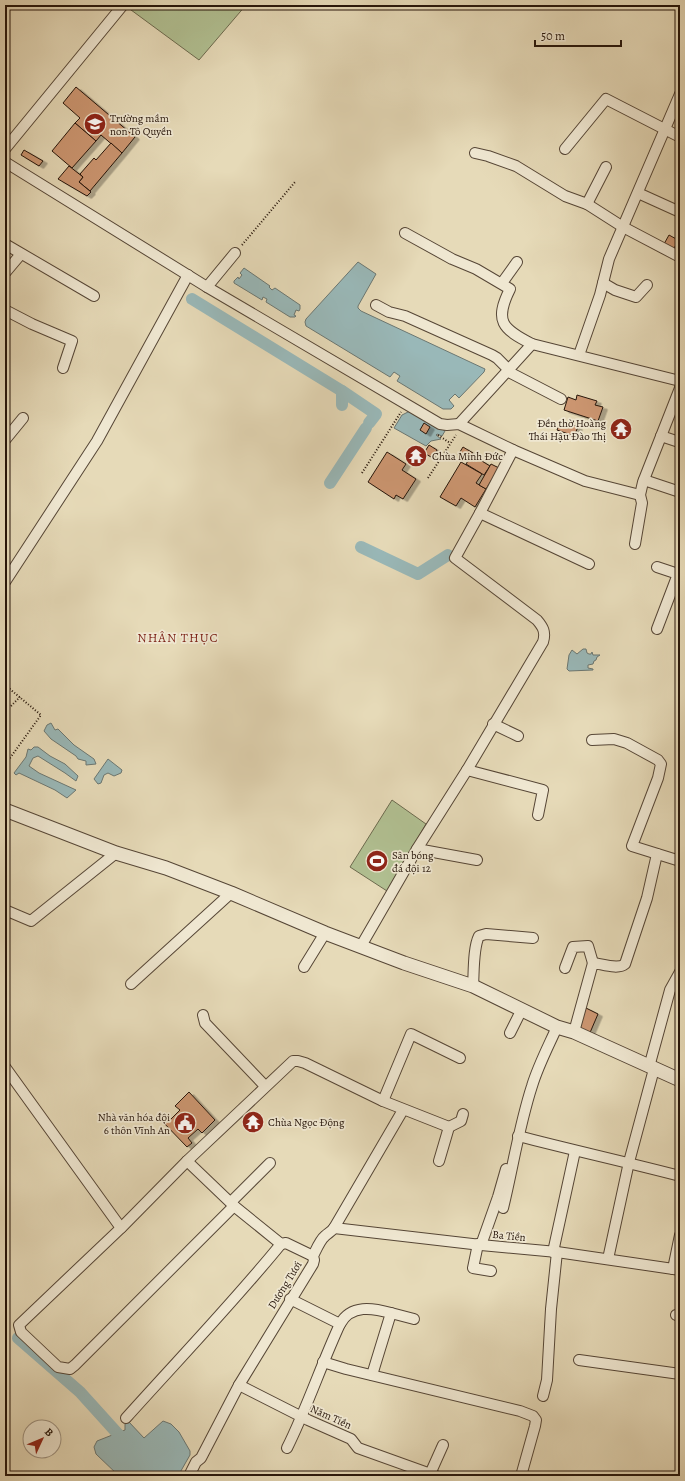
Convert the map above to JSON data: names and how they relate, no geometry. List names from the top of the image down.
{
  "streets": {
    "street": ["Ba Tiền", "Dương Tươi", "Năm Tiền"]
  },
  "crossings": [
    ["Ba Tiền", "Dương Tươi"],
    ["Dương Tươi", "Năm Tiền"]
  ],
  "districts": ["NHÂN THỤC"],
  "places": {
    "school or university": ["Trường mầm non Tô Quyền"],
    "temple": ["Đền thờ Hoàng Thái Hậu Đào Thị", "Chùa Minh Đức", "Chùa Ngọc Động"],
    "sports": ["Sân bóng đá đội 12"],
    "public building": ["Nhà văn hóa đội 6 thôn Vĩnh An"]
  },
  "scale_bar": "50 m",
  "north": "top right"
}
